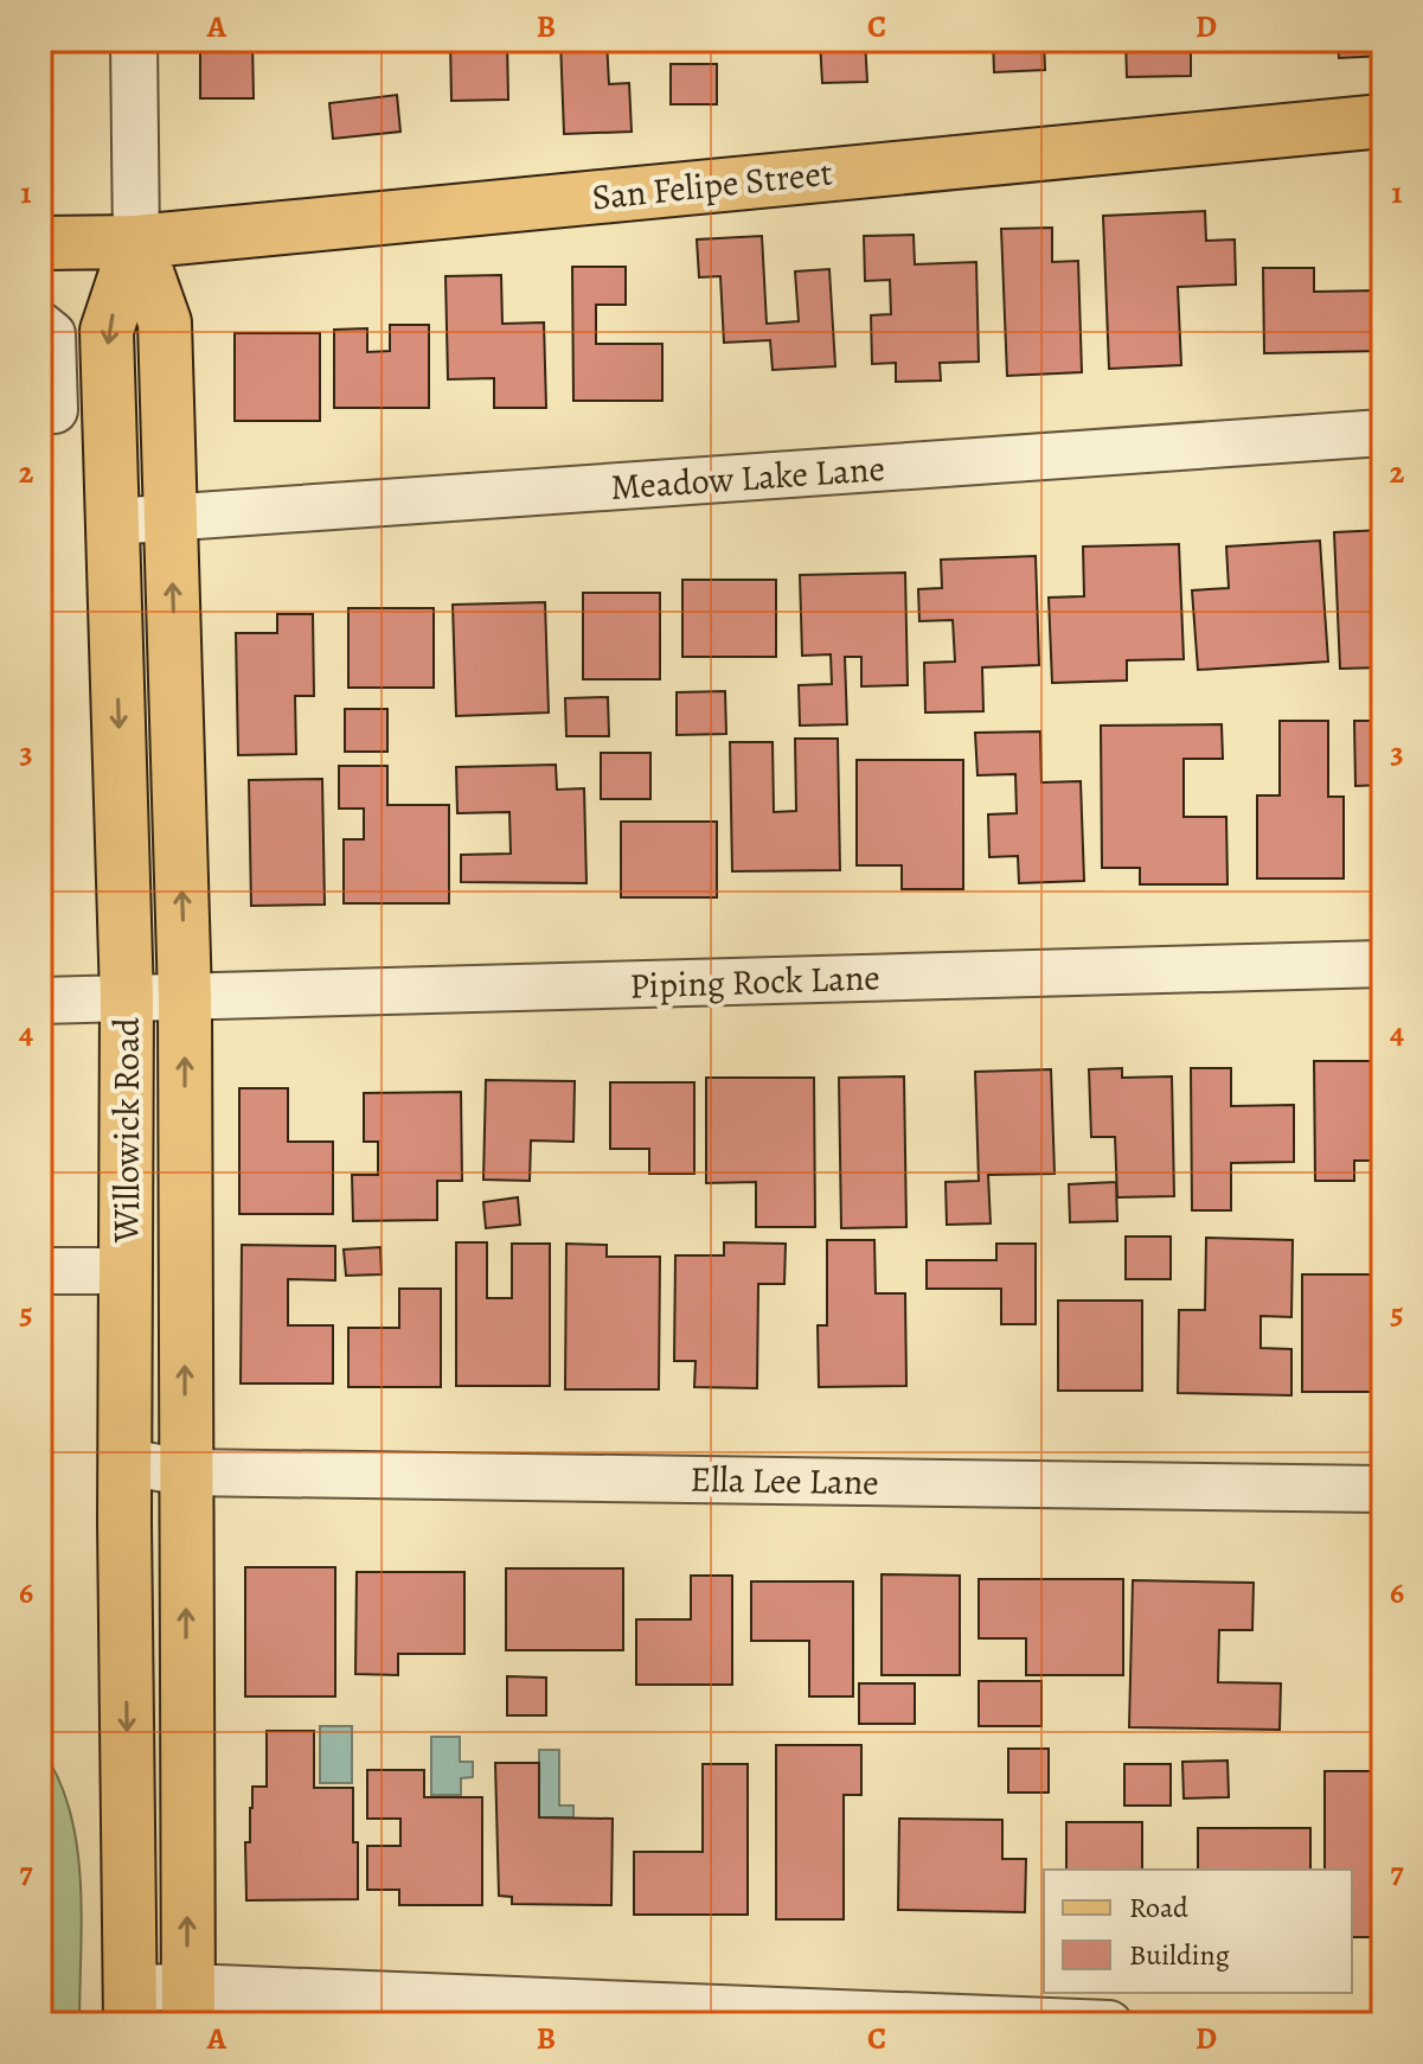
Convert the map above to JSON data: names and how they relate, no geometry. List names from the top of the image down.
{
  "streets": {
    "main road": ["San Felipe Street", "Willowick Road"],
    "street": ["Meadow Lake Lane", "Piping Rock Lane", "Ella Lee Lane"]
  },
  "crossings": [
    ["San Felipe Street", "Willowick Road"],
    ["Meadow Lake Lane", "Willowick Road"],
    ["Piping Rock Lane", "Willowick Road"],
    ["Willowick Road", "Ella Lee Lane"]
  ],
  "legend": ["Road", "Building"],
  "grid": {
    "columns": [
      "A",
      "B",
      "C",
      "D"
    ],
    "rows": [
      "1",
      "2",
      "3",
      "4",
      "5",
      "6",
      "7"
    ]
  }
}
